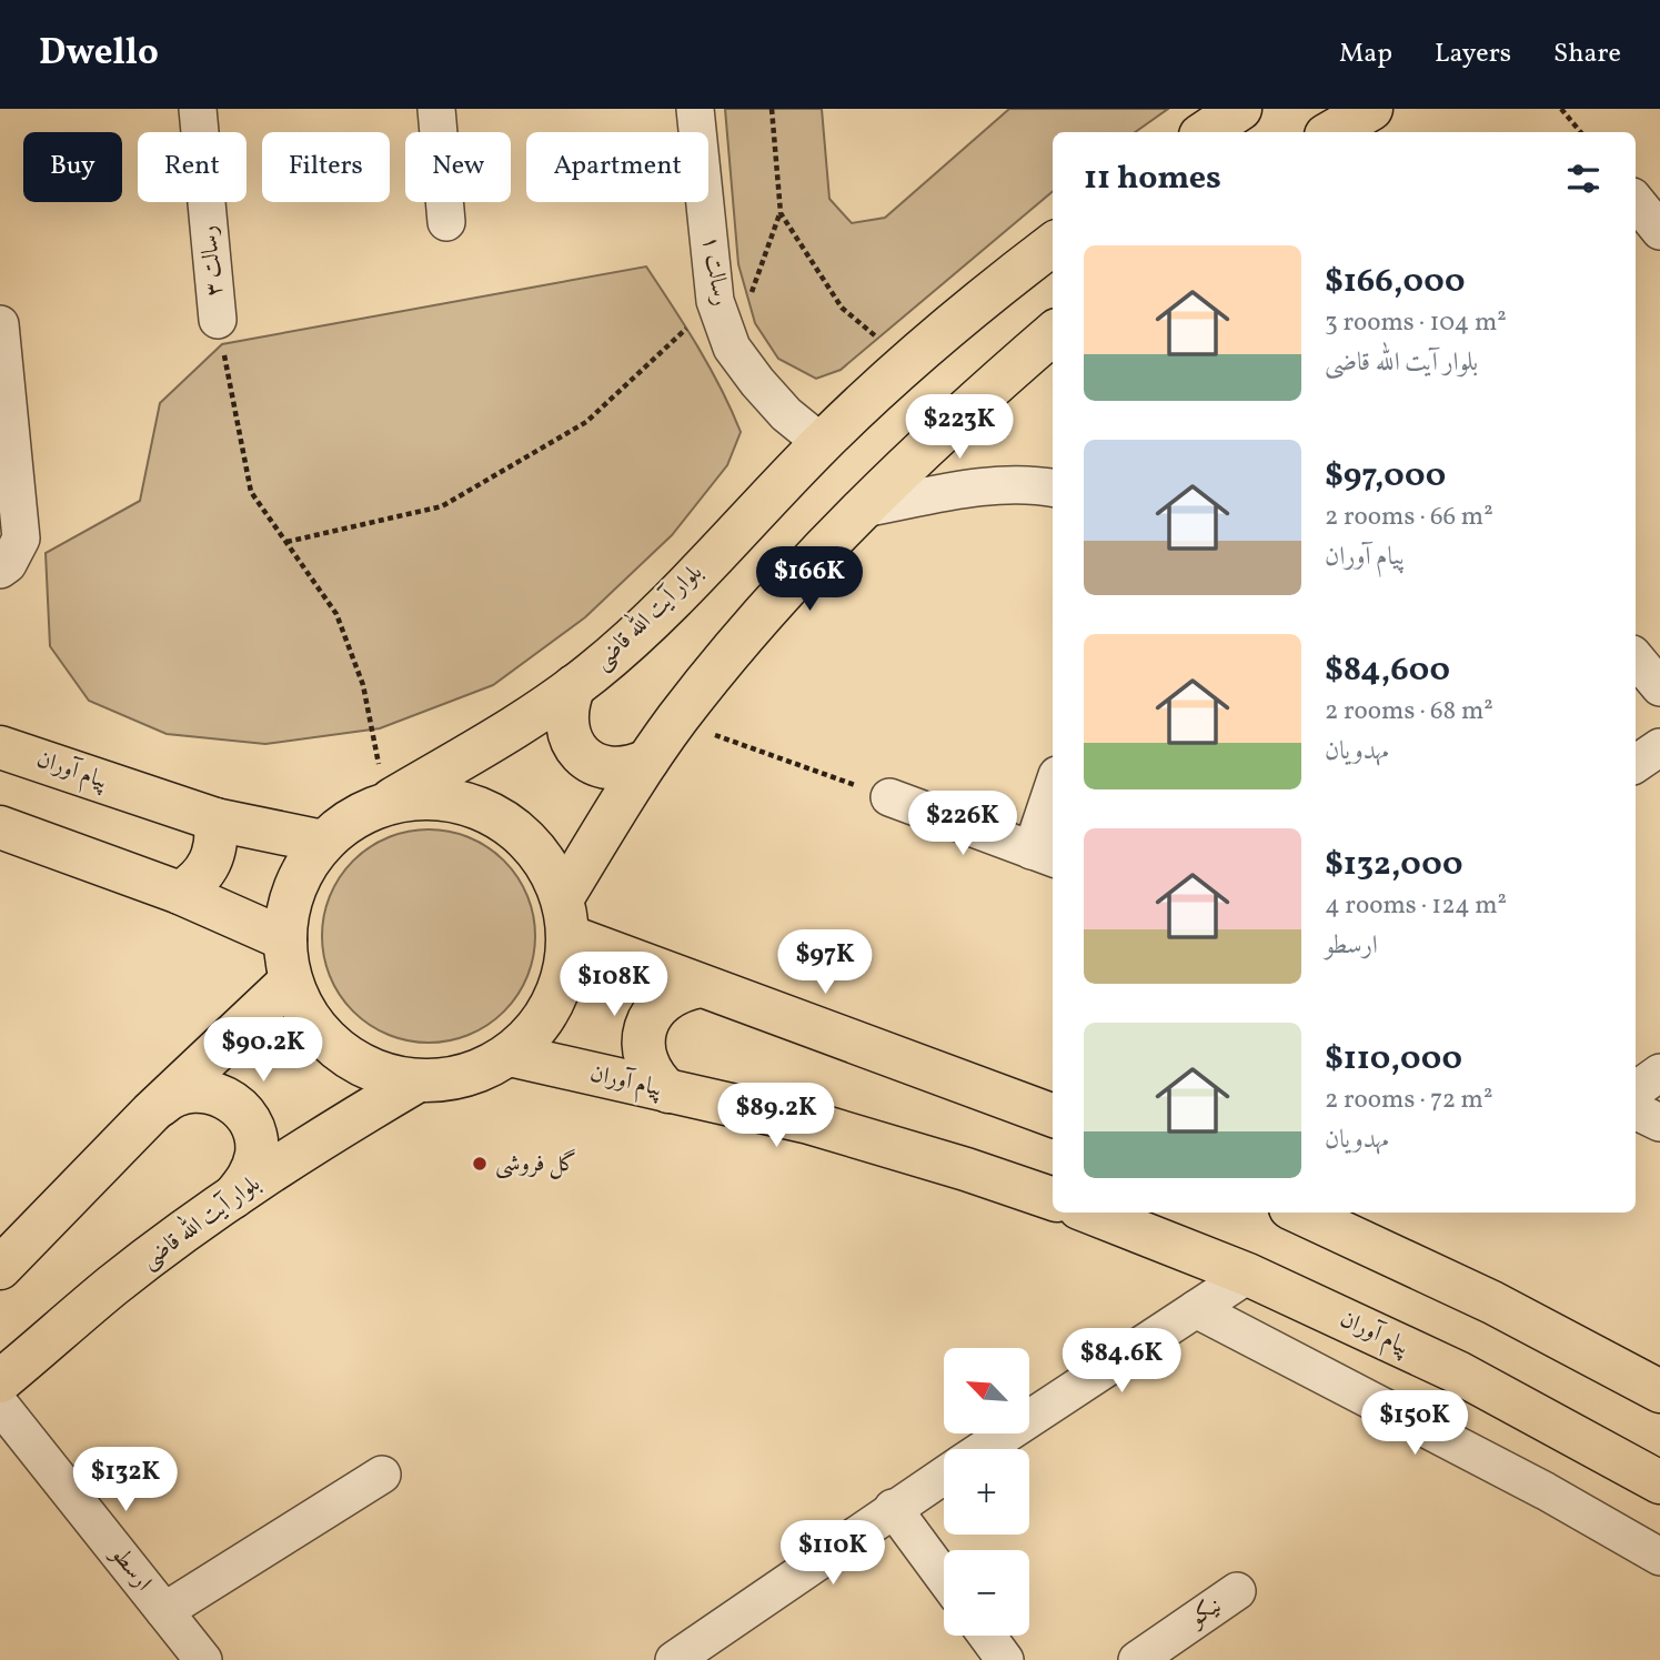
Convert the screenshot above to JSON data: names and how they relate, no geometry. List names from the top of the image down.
{
  "streets": {
    "main road": ["بلوار آیت ‌الله قاضی", "پیام آوران"],
    "street": [
      "رسالت ۳",
      "رسالت ۱",
      "ارسطو",
      "نیکو"
    ]
  },
  "crossings": [
    ["رسالت ۱", "بلوار آیت ‌الله قاضی"]
  ],
  "places": ["گل فروشی"],
  "north": "top left",
  "page": {
    "header": "Dwello",
    "nav": ["Map", "Layers", "Share"],
    "chip": [
      "Buy",
      "Rent",
      "Filters",
      "New",
      "Apartment"
    ],
    "heading": "11 homes",
    "list": [
      {
        "name": "$166,000",
        "note": "3 rooms · 104 m² · بلوار آیت ‌الله قاضی"
      },
      {
        "name": "$97,000",
        "note": "2 rooms · 66 m² · پیام آوران"
      },
      {
        "name": "$84,600",
        "note": "2 rooms · 68 m² · مهدویان"
      },
      {
        "name": "$132,000",
        "note": "4 rooms · 124 m² · ارسطو"
      },
      {
        "name": "$110,000",
        "note": "2 rooms · 72 m² · مهدویان"
      }
    ],
    "price": [
      "$223K",
      "$166K",
      "$226K",
      "$97K",
      "$108K",
      "$90.2K",
      "$89.2K",
      "$84.6K",
      "$150K",
      "$132K",
      "$110K"
    ],
    "map_buttons": ["+", "−"]
  }
}
